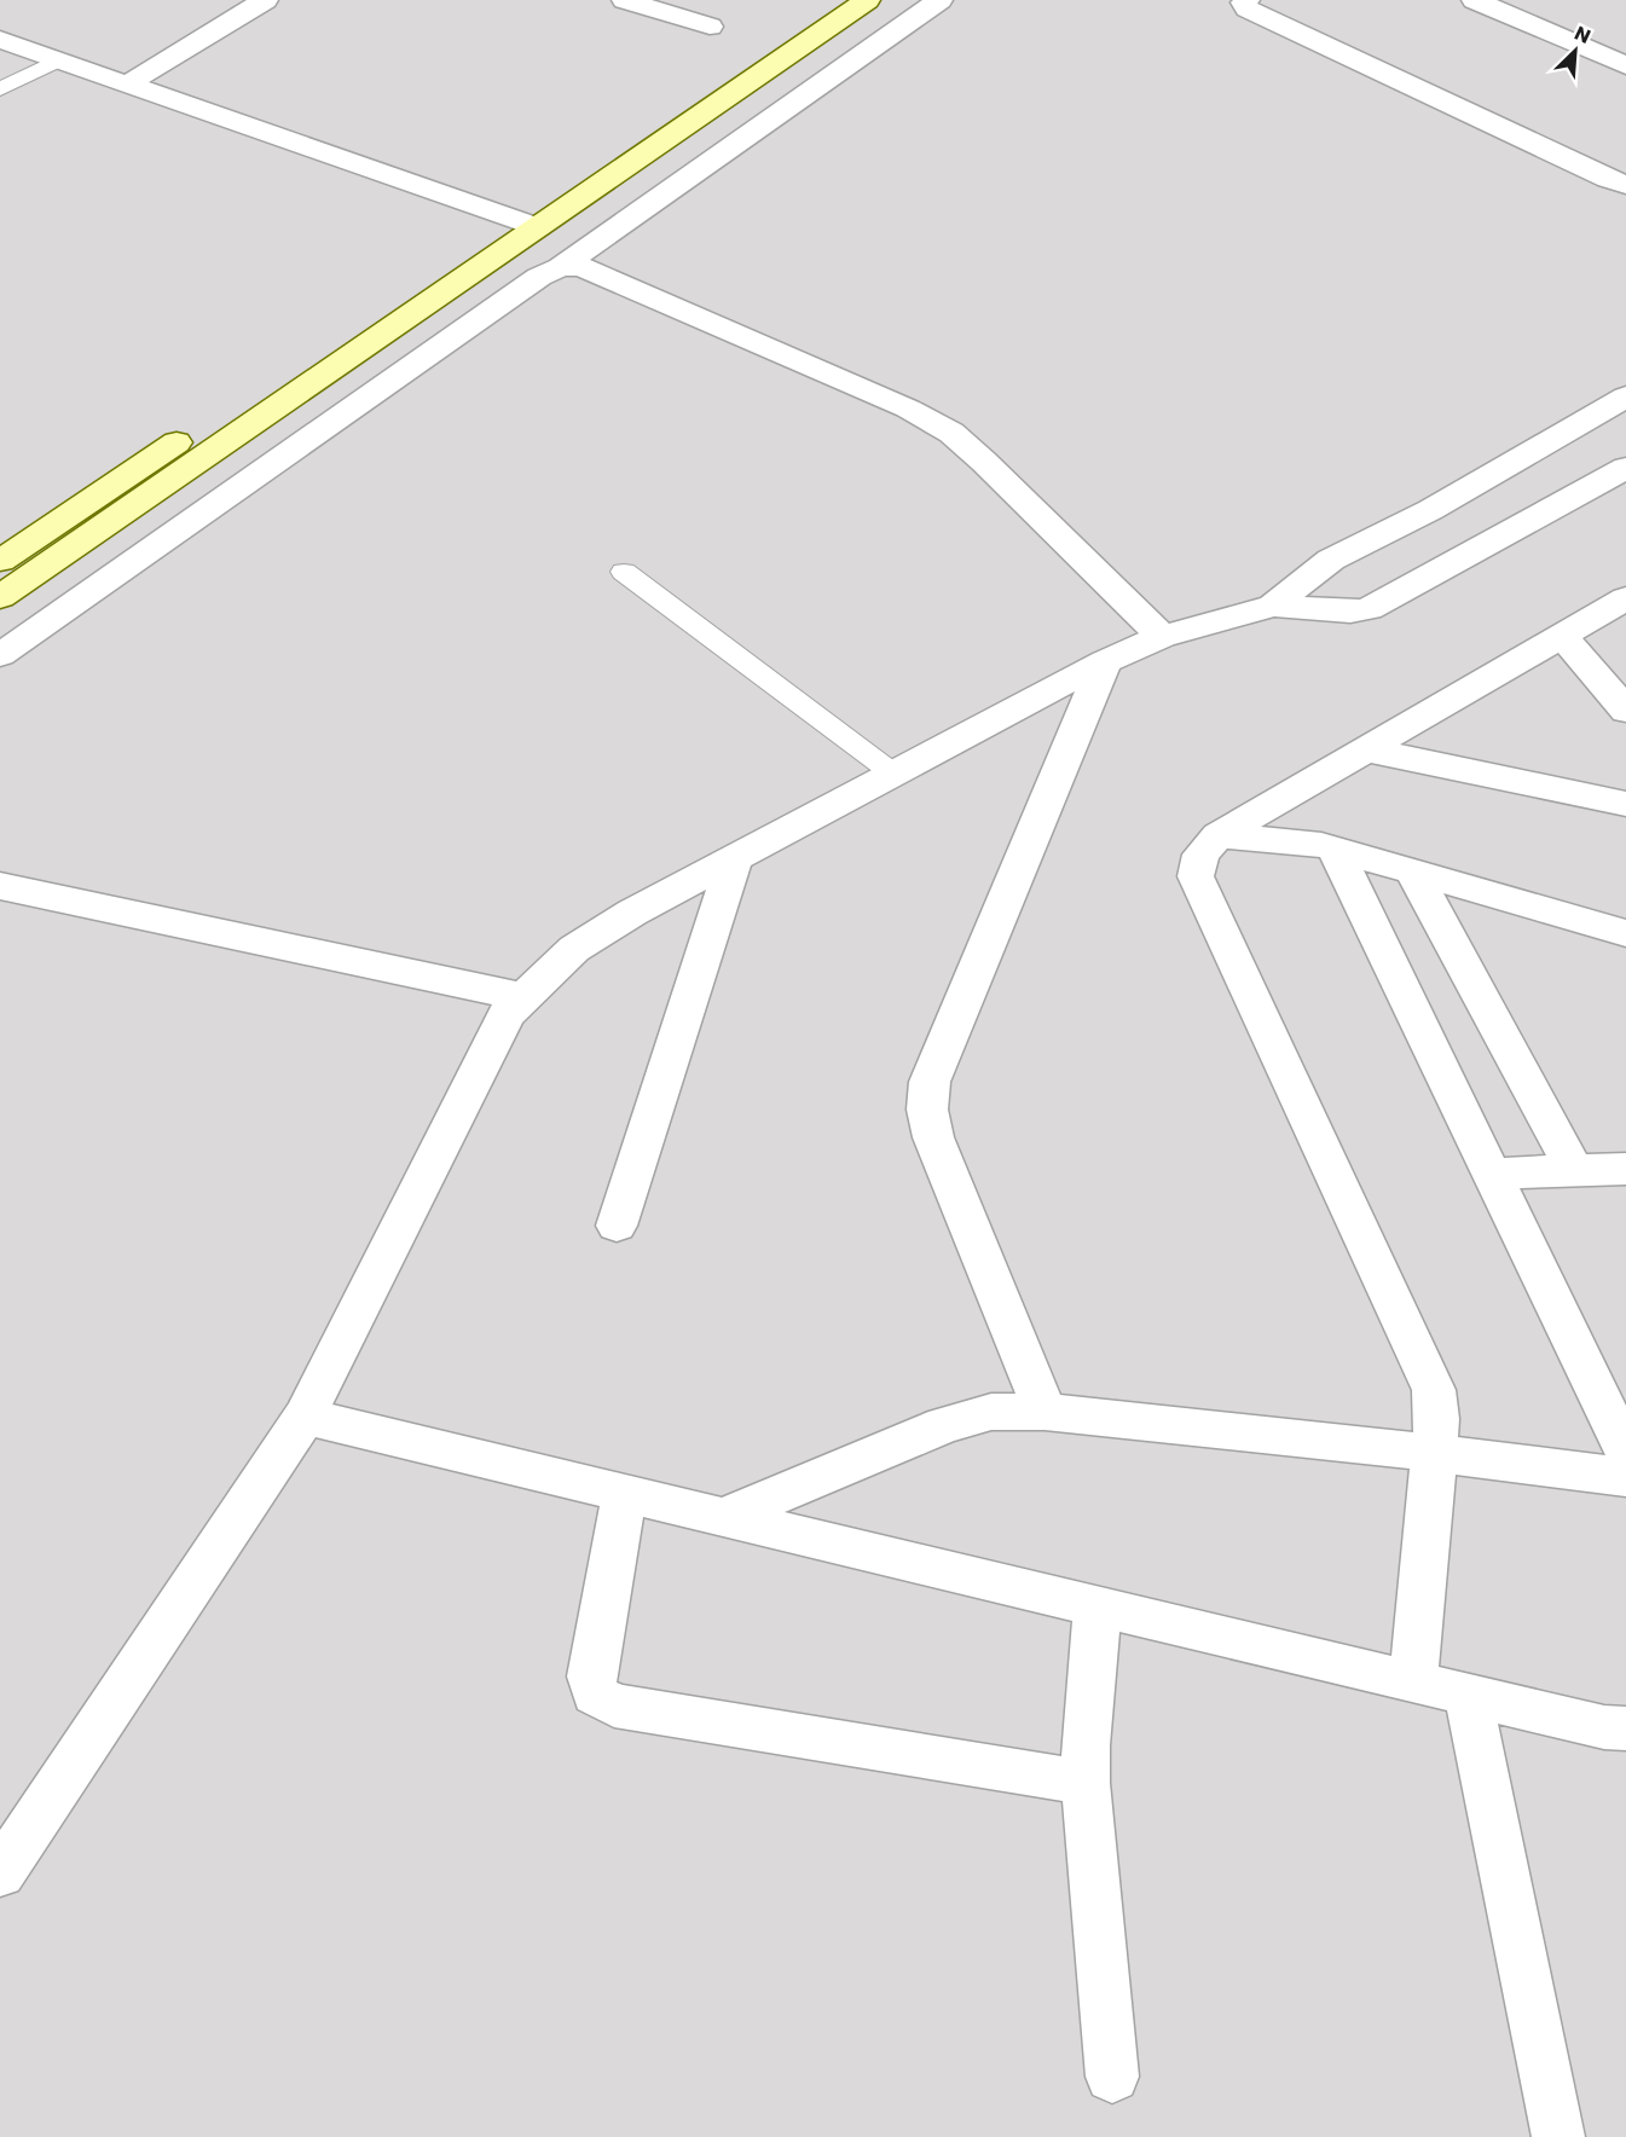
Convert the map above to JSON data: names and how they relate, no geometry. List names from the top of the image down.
{
  "north": "top right"
}
